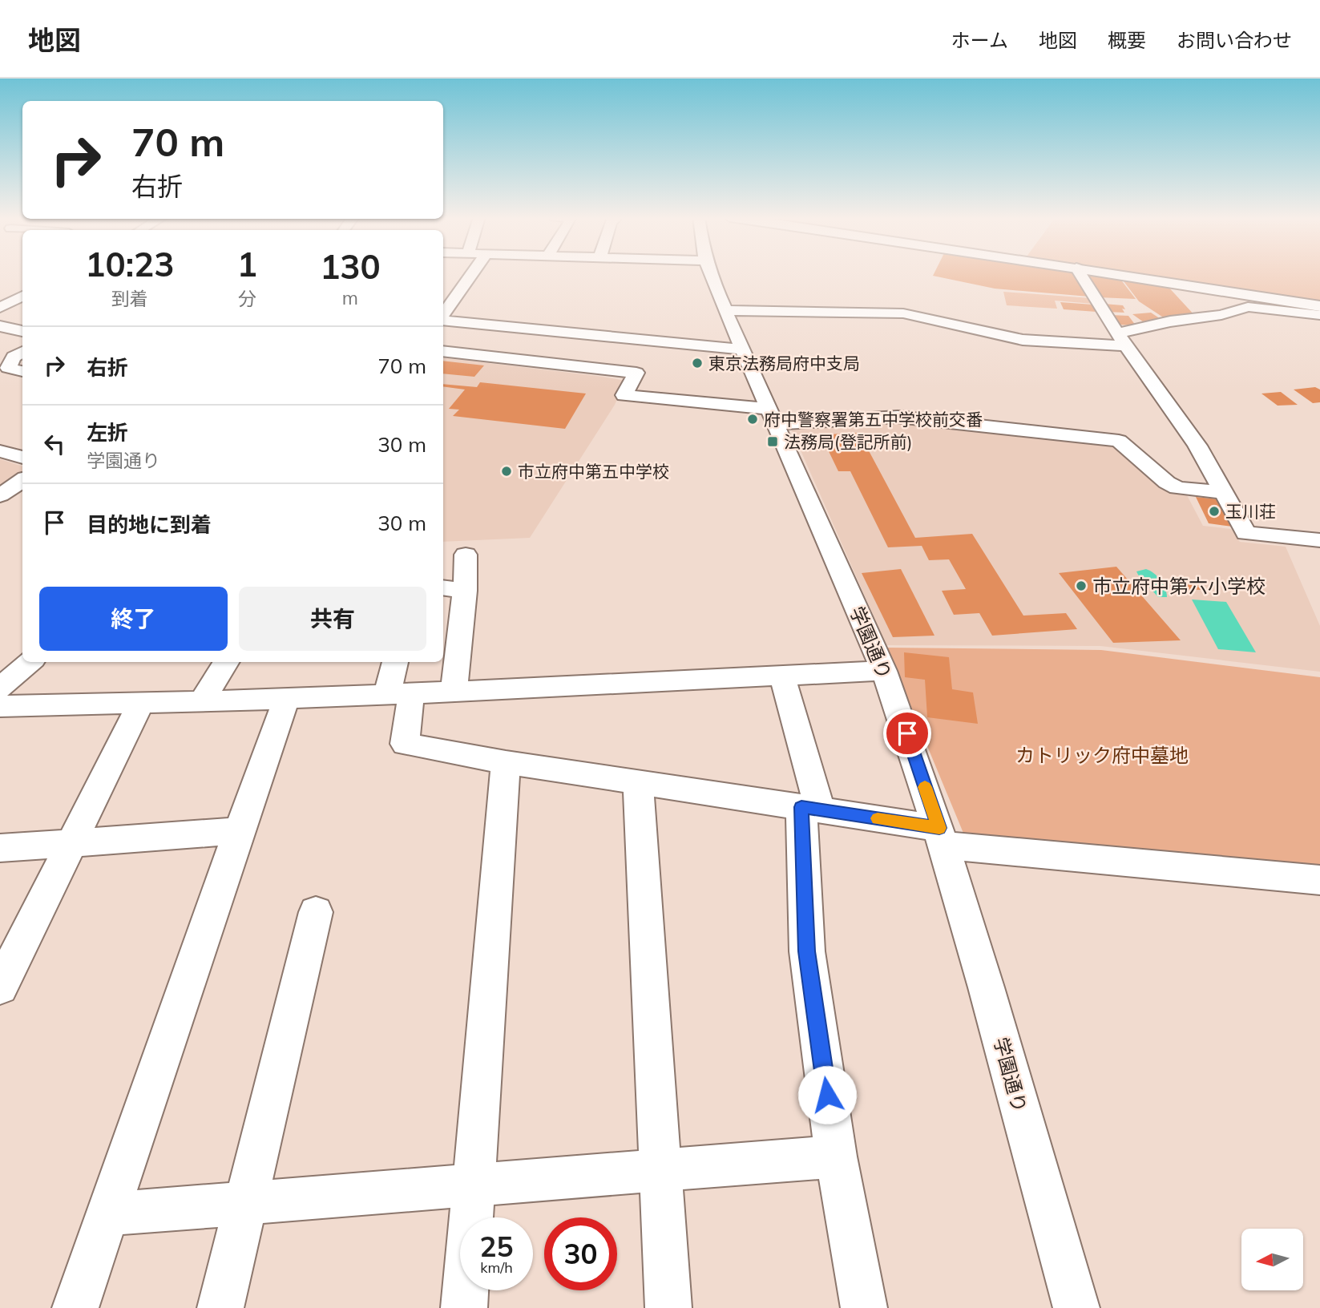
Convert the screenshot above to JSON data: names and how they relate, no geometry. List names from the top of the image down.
{
  "streets": {
    "street": ["学園通り"]
  },
  "parks": ["カトリック府中墓地"],
  "places": {
    "other": [
      "東京法務局府中支局",
      "府中警察署第五中学校前交番",
      "市立府中第五中学校",
      "玉川荘",
      "市立府中第六小学校"
    ],
    "transit": ["法務局(登記所前)"]
  },
  "north": "left",
  "page": {
    "header": "地図",
    "nav": [
      "ホーム",
      "地図",
      "概要",
      "お問い合わせ"
    ],
    "turn": ["70 m", "右折"],
    "eta": [
      "10:23",
      "到着",
      "1",
      "分",
      "130",
      "m"
    ],
    "list": [
      {
        "name": "右折",
        "value": "70 m"
      },
      {
        "name": "左折",
        "note": "学園通り",
        "value": "30 m"
      },
      {
        "name": "目的地に到着",
        "value": "30 m"
      }
    ],
    "buttons": ["終了", "共有"],
    "speed": "25 km/h",
    "limit": "30"
  }
}
